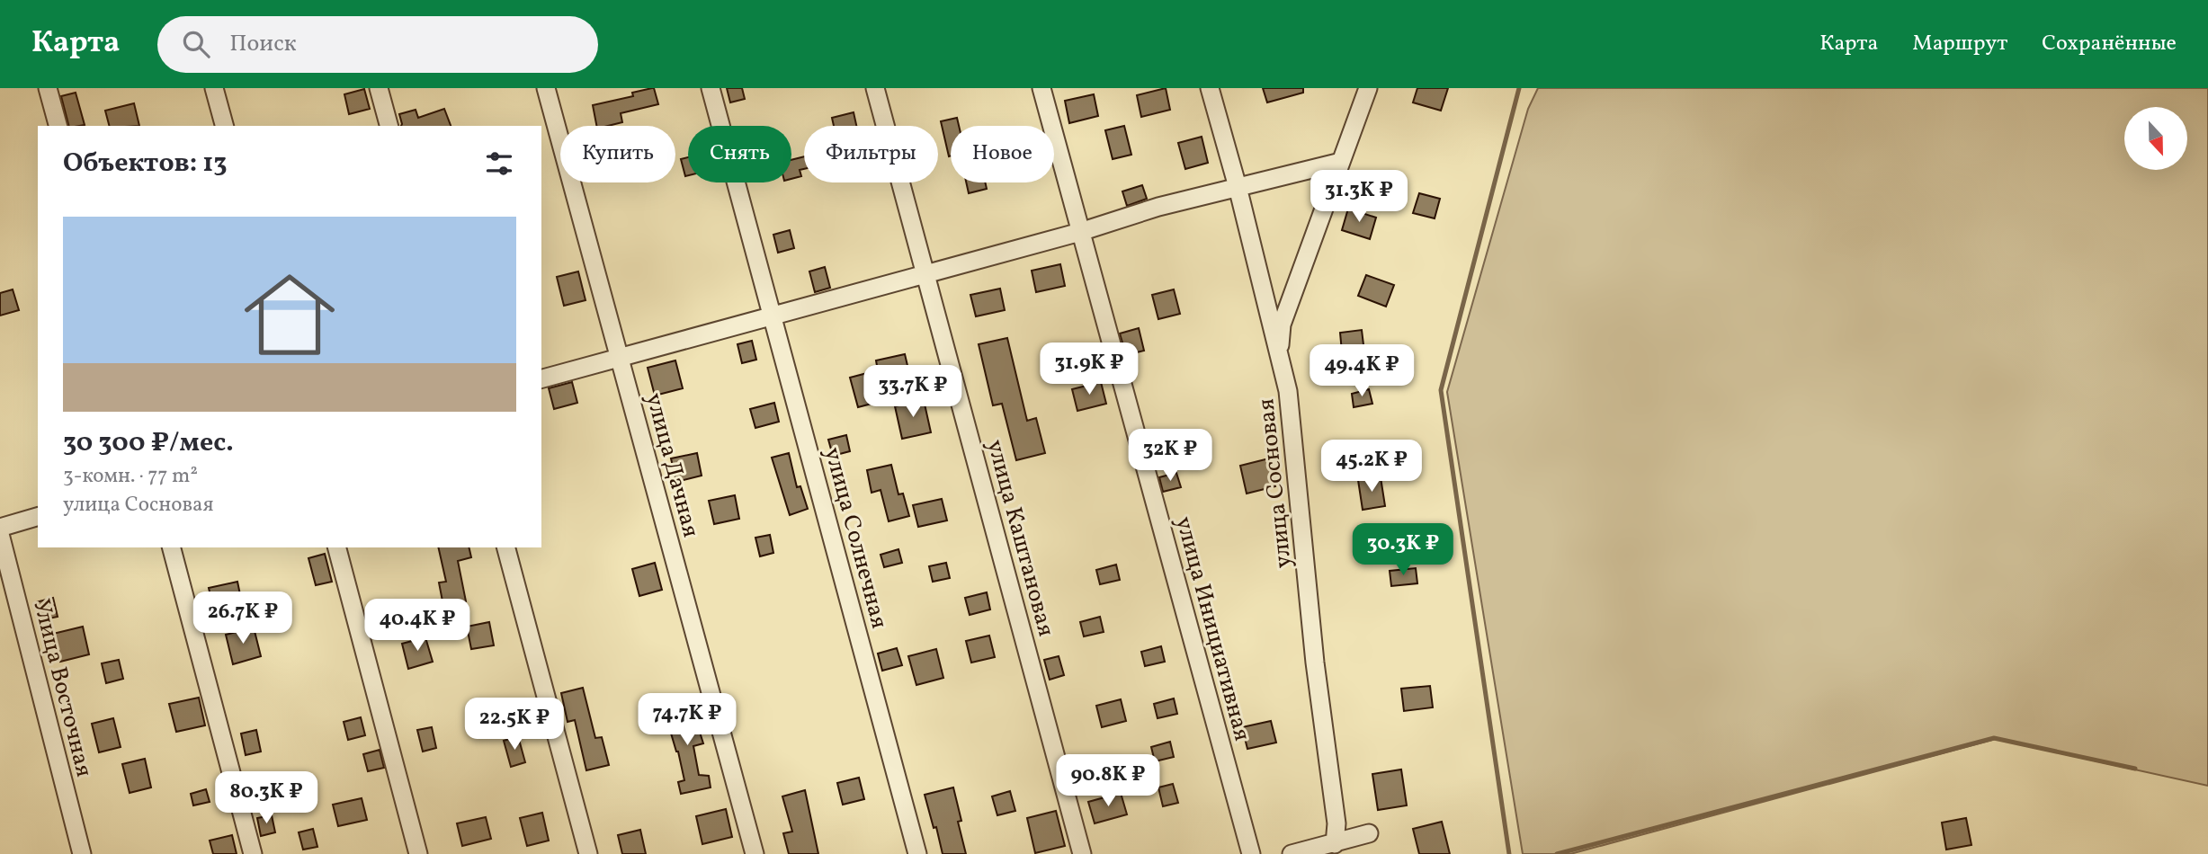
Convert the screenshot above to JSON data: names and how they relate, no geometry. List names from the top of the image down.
{
  "streets": {
    "street": [
      "улица Дачная",
      "улица Сосновая",
      "улица Солнечная",
      "улица Каштановая",
      "улица Инициативная",
      "Улица Восточная"
    ]
  },
  "north": "bottom",
  "page": {
    "header": "Карта",
    "search": "Поиск",
    "nav": ["Карта", "Маршрут", "Сохранённые"],
    "chip": [
      "Купить",
      "Снять",
      "Фильтры",
      "Новое"
    ],
    "heading": "Объектов: 13",
    "price": [
      "31.3K ₽",
      "31.9K ₽",
      "49.4K ₽",
      "33.7K ₽",
      "32K ₽",
      "45.2K ₽",
      "30.3K ₽",
      "26.7K ₽",
      "40.4K ₽",
      "74.7K ₽",
      "22.5K ₽",
      "90.8K ₽",
      "80.3K ₽"
    ],
    "list": [
      {
        "name": "30 300 ₽/мес.",
        "note": "3-комн. · 77 m² · улица Сосновая"
      }
    ]
  }
}
